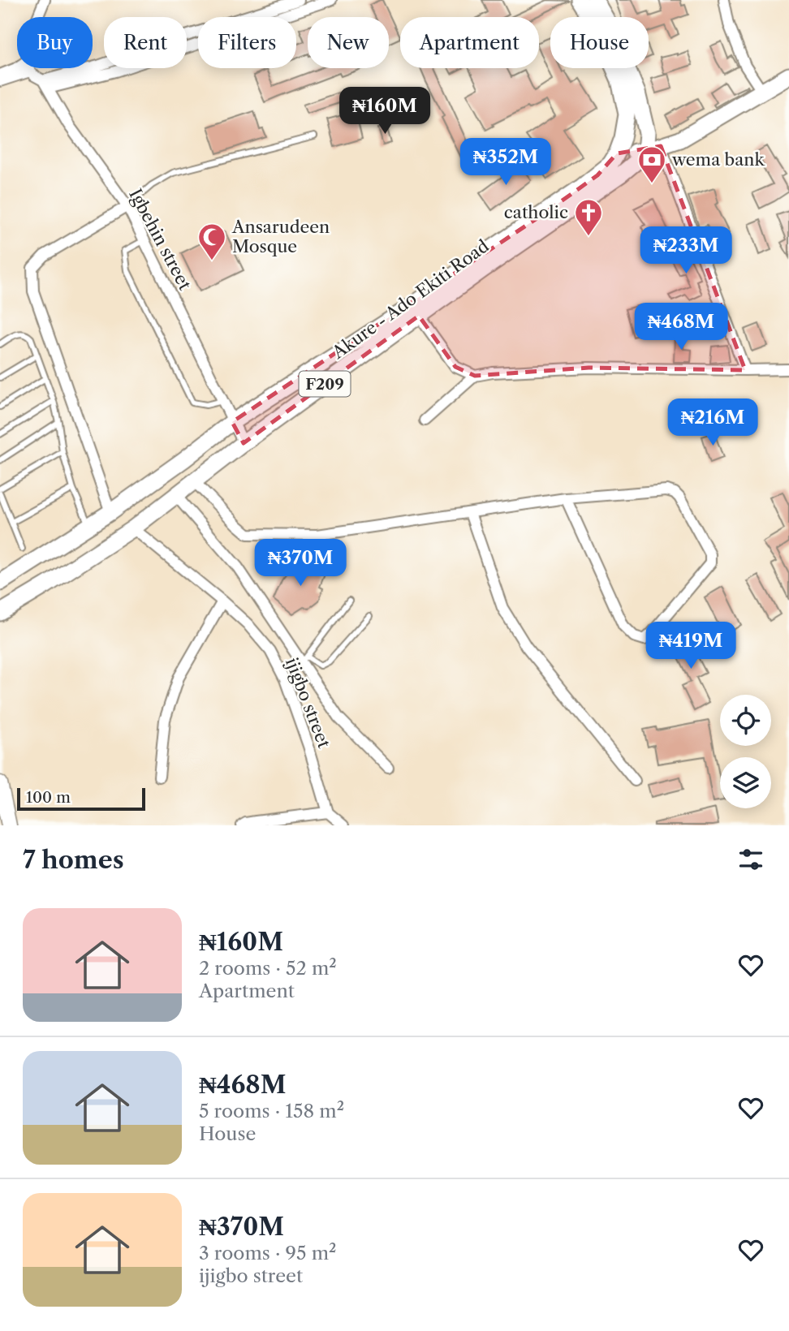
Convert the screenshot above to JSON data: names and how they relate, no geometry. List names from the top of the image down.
{
  "streets": {
    "main road": ["Akure - Ado Ekiti Road", "F209"],
    "street": ["Igbehin street", "ijigbo street"]
  },
  "crossings": [
    ["Igbehin street", "Akure - Ado Ekiti Road"],
    ["Akure - Ado Ekiti Road", "F209"],
    ["Akure - Ado Ekiti Road", "ijigbo street"]
  ],
  "places": {
    "bank": ["wema bank"],
    "church": ["catholic"],
    "mosque": ["Ansarudeen Mosque"]
  },
  "scale_bar": "100 m",
  "page": {
    "chip": [
      "Buy",
      "Rent",
      "Filters",
      "New",
      "Apartment",
      "House"
    ],
    "price": [
      "₦160M",
      "₦352M",
      "₦233M",
      "₦468M",
      "₦216M",
      "₦370M",
      "₦419M"
    ],
    "scale": "100 m",
    "heading": "7 homes",
    "list": [
      {
        "name": "₦160M",
        "note": "2 rooms · 52 m² · Apartment"
      },
      {
        "name": "₦468M",
        "note": "5 rooms · 158 m² · House"
      },
      {
        "name": "₦370M",
        "note": "3 rooms · 95 m² · ijigbo street"
      }
    ]
  }
}
